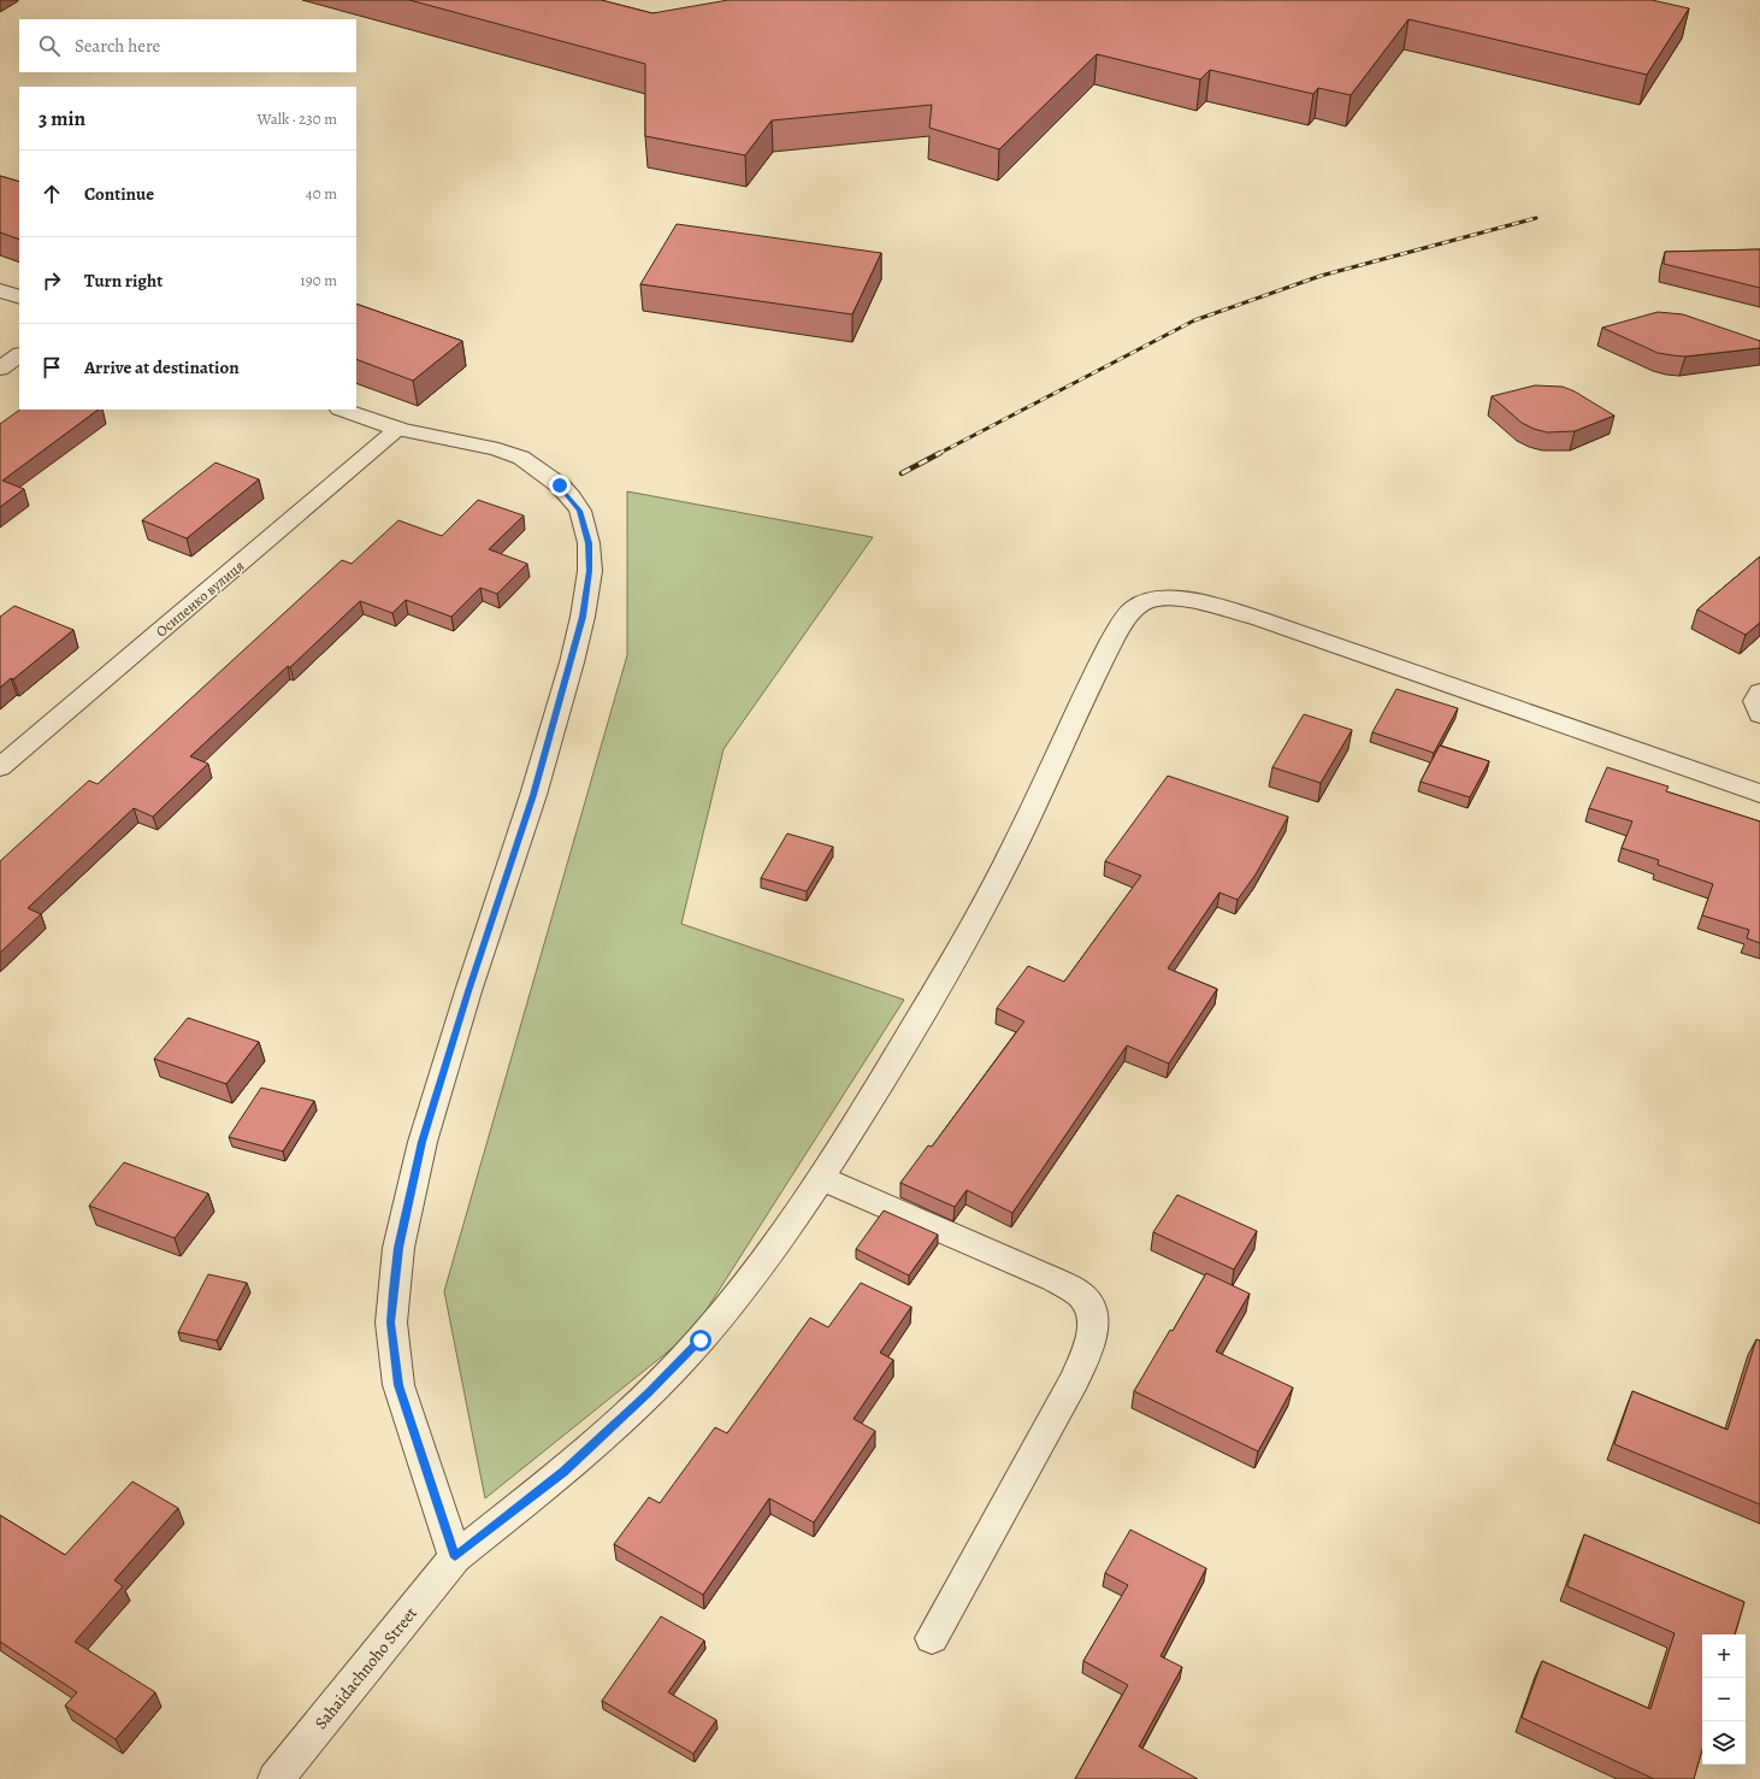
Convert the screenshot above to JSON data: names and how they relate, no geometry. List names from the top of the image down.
{
  "streets": {
    "street": ["Осипенко вулиця", "Sahaidachnoho Street"]
  },
  "page": {
    "search": "Search here",
    "heading": ["3 min", "Walk · 230 m"],
    "list": [
      ["Continue", "40 m"],
      ["Turn right", "190 m"],
      "Arrive at destination"
    ],
    "map_buttons": ["+", "−"]
  }
}
